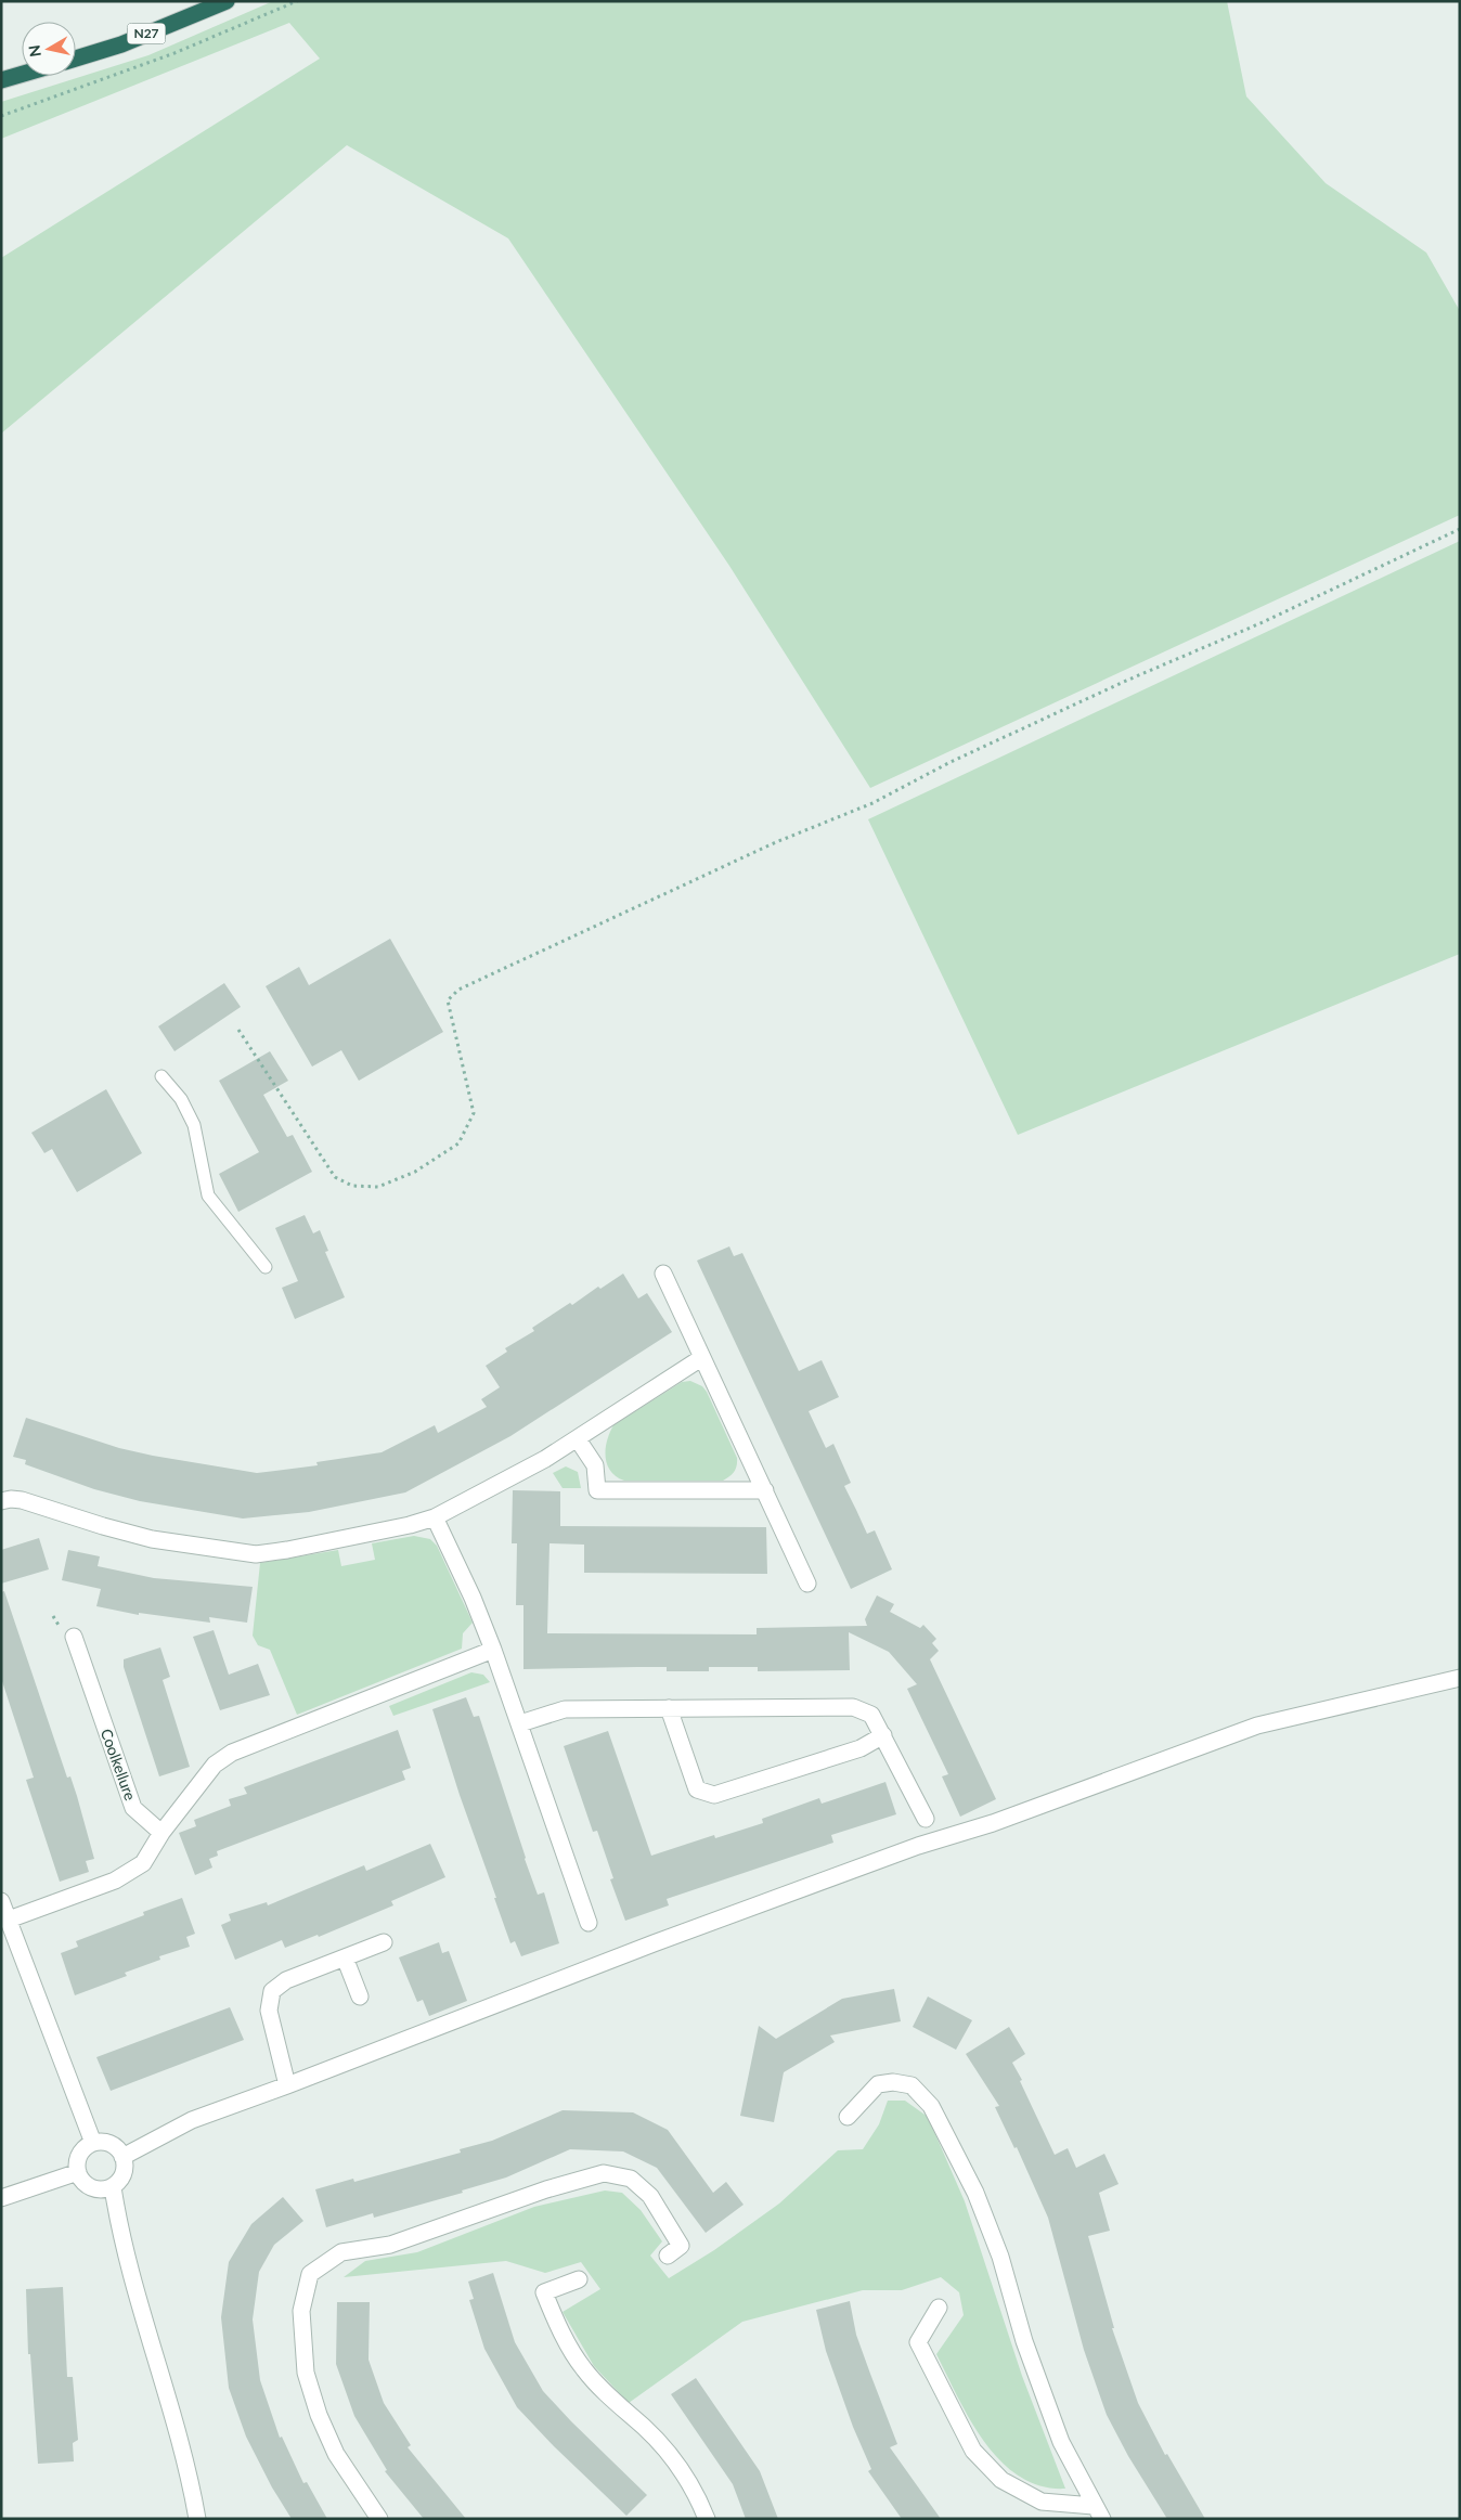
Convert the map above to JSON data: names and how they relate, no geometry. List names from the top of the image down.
{
  "streets": {
    "highway": ["N27"],
    "street": ["Coolkellure"]
  },
  "north": "left"
}
